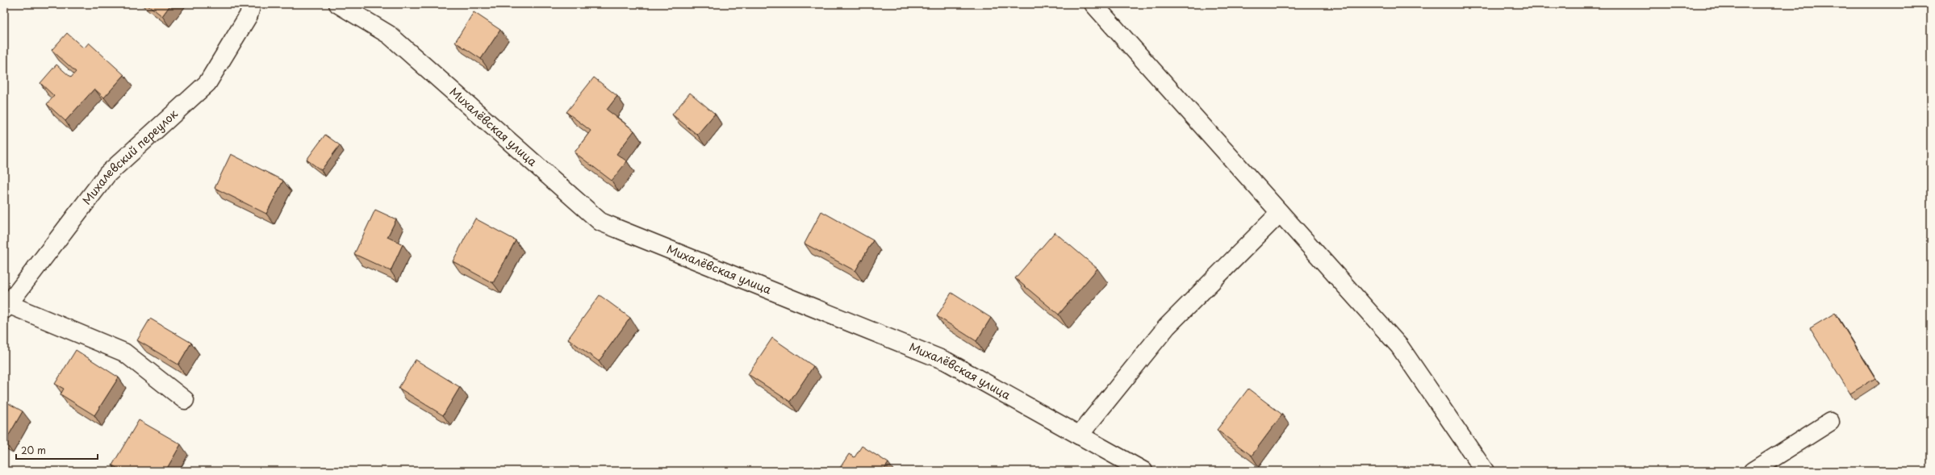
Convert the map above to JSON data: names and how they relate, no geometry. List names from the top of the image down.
{
  "streets": {
    "street": ["Михалёвская улица", "Михалевский переулок"]
  },
  "scale_bar": "20 m"
}
